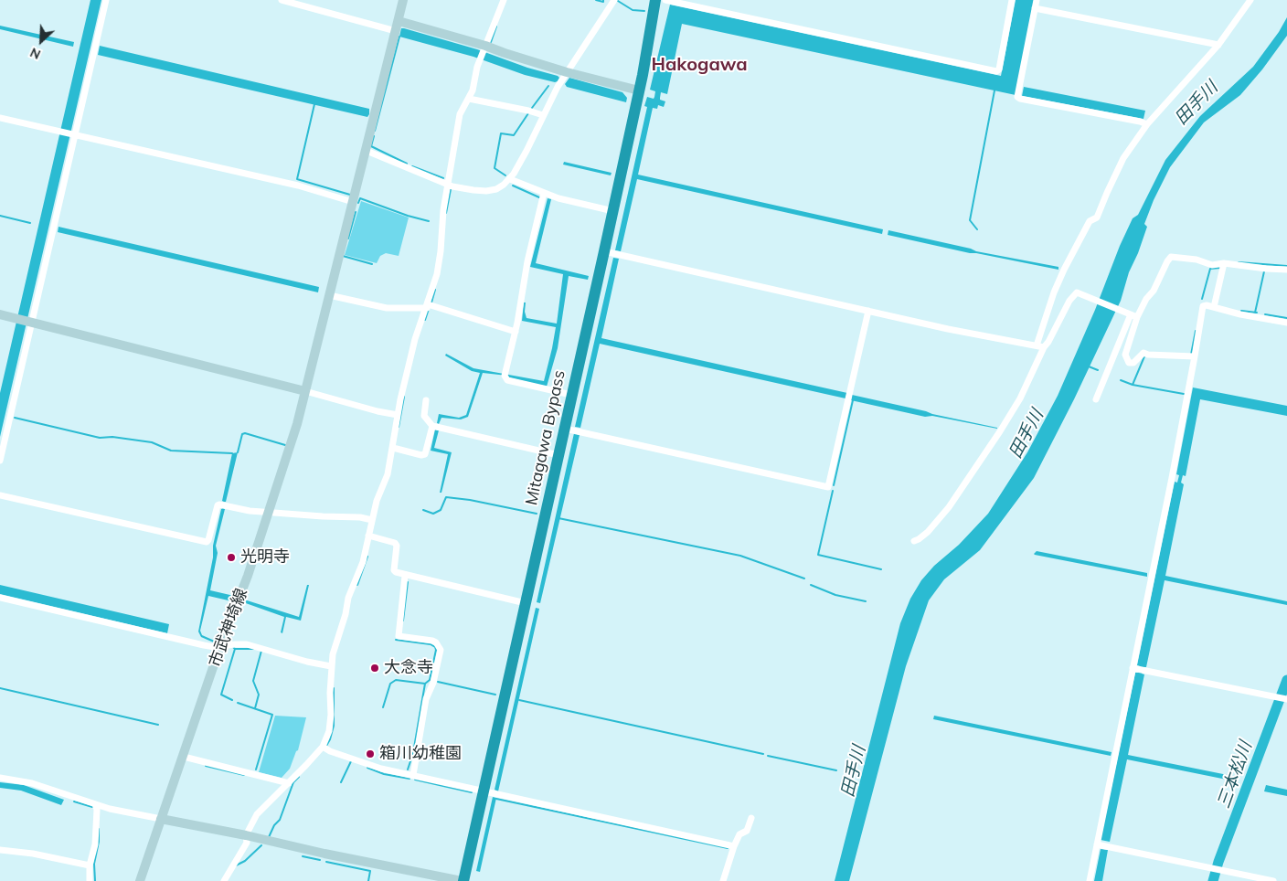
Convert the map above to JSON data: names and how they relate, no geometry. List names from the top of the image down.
{
  "streets": {
    "highway": ["Mitagawa Bypass"],
    "main road": ["市武神埼線"]
  },
  "districts": ["Hakogawa"],
  "water": ["田手川", "三本松川"],
  "places": ["光明寺", "大念寺", "箱川幼稚園"],
  "north": "bottom left"
}
